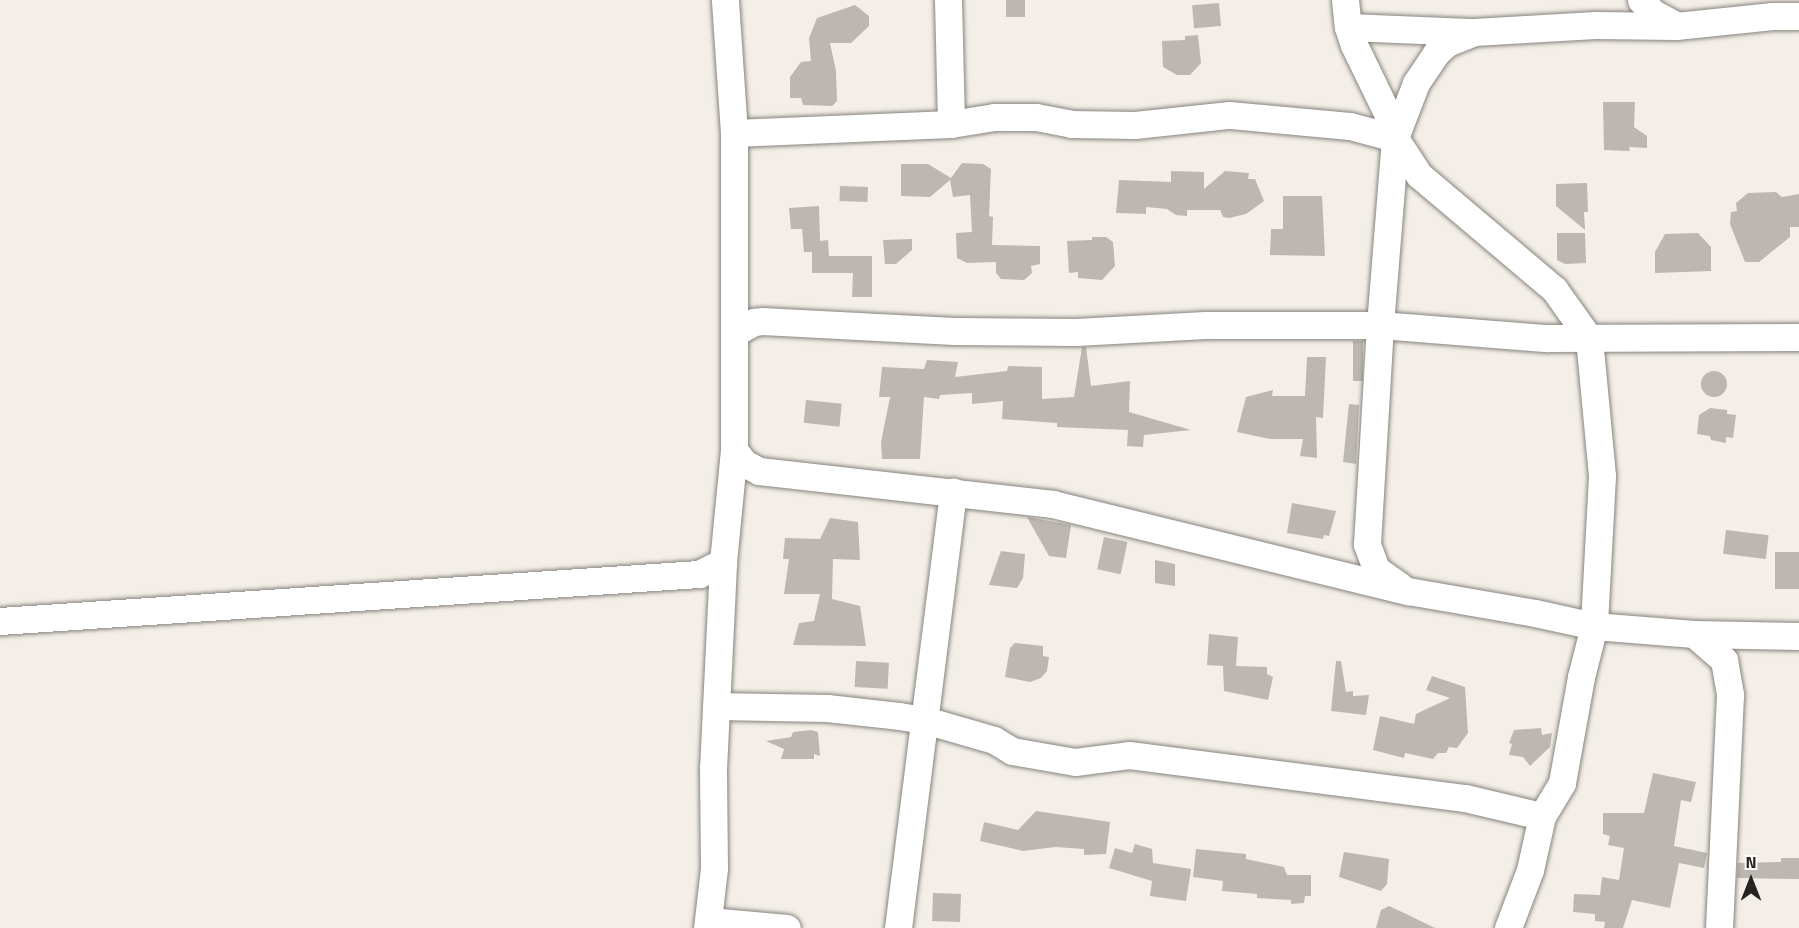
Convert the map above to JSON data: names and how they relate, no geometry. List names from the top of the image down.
{
  "north": "top"
}
